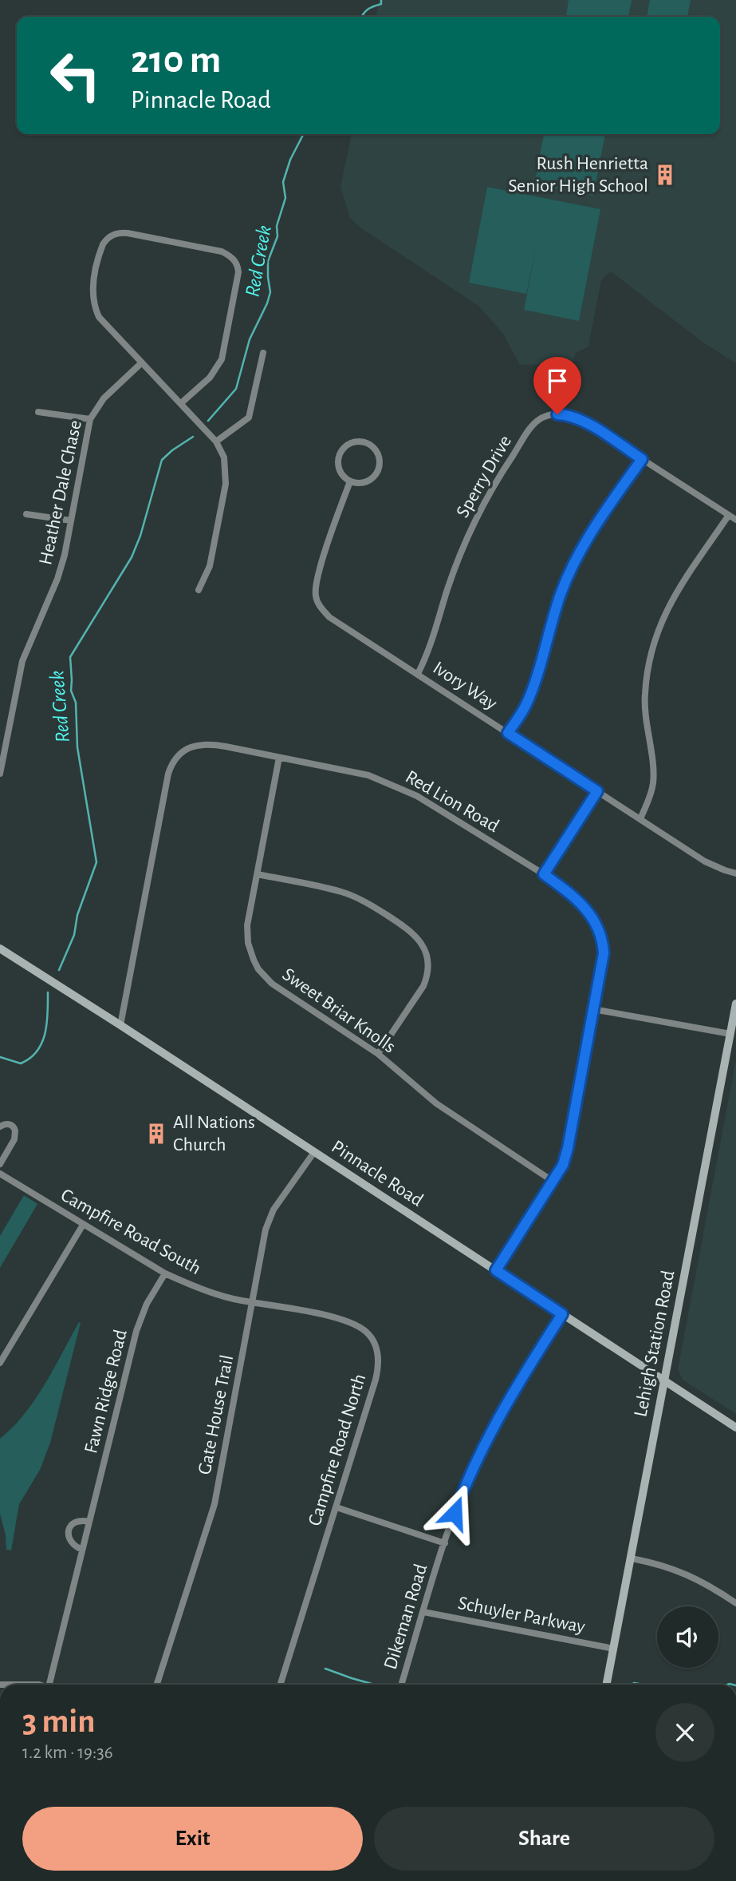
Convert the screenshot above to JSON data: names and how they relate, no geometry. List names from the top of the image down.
{
  "streets": {
    "street": [
      "Sperry Drive",
      "Heather Dale Chase",
      "Ivory Way",
      "Red Lion Road",
      "Sweet Briar Knolls",
      "Pinnacle Road",
      "Campfire Road South",
      "Lehigh Station Road",
      "Fawn Ridge Road",
      "Gate House Trail",
      "Campfire Road North",
      "Schuyler Parkway",
      "Dikeman Road"
    ]
  },
  "crossings": [
    ["Sperry Drive", "Ivory Way"],
    ["Red Lion Road", "Sweet Briar Knolls"],
    ["Red Lion Road", "Pinnacle Road"],
    ["Pinnacle Road", "Lehigh Station Road"],
    ["Pinnacle Road", "Gate House Trail"],
    ["Pinnacle Road", "Dikeman Road"],
    ["Campfire Road South", "Fawn Ridge Road"],
    ["Campfire Road South", "Gate House Trail"],
    ["Campfire Road South", "Campfire Road North"],
    ["Lehigh Station Road", "Schuyler Parkway"],
    ["Gate House Trail", "Campfire Road North"],
    ["Schuyler Parkway", "Dikeman Road"]
  ],
  "water": ["Red Creek"],
  "places": {
    "building": ["Rush Henrietta Senior High School", "All Nations Church"]
  },
  "page": {
    "turn": ["210 m", "Pinnacle Road"],
    "heading": ["3 min", "1.2 km · 19:36"],
    "buttons": ["Exit", "Share"]
  }
}
